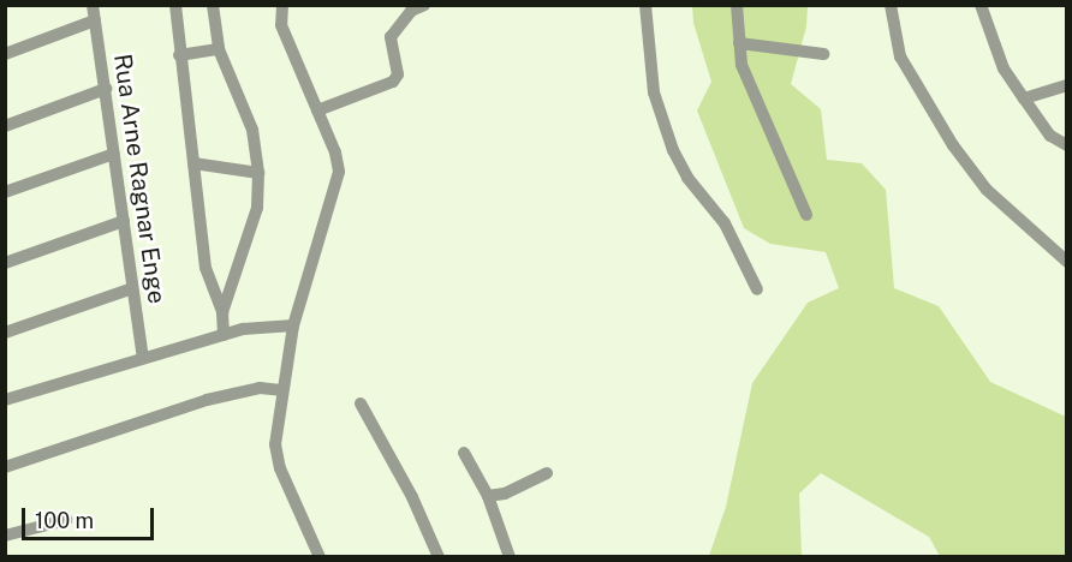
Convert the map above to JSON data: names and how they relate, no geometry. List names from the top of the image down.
{
  "streets": {
    "street": ["Rua Arne Ragnar Enge"]
  },
  "scale_bar": "100 m"
}
